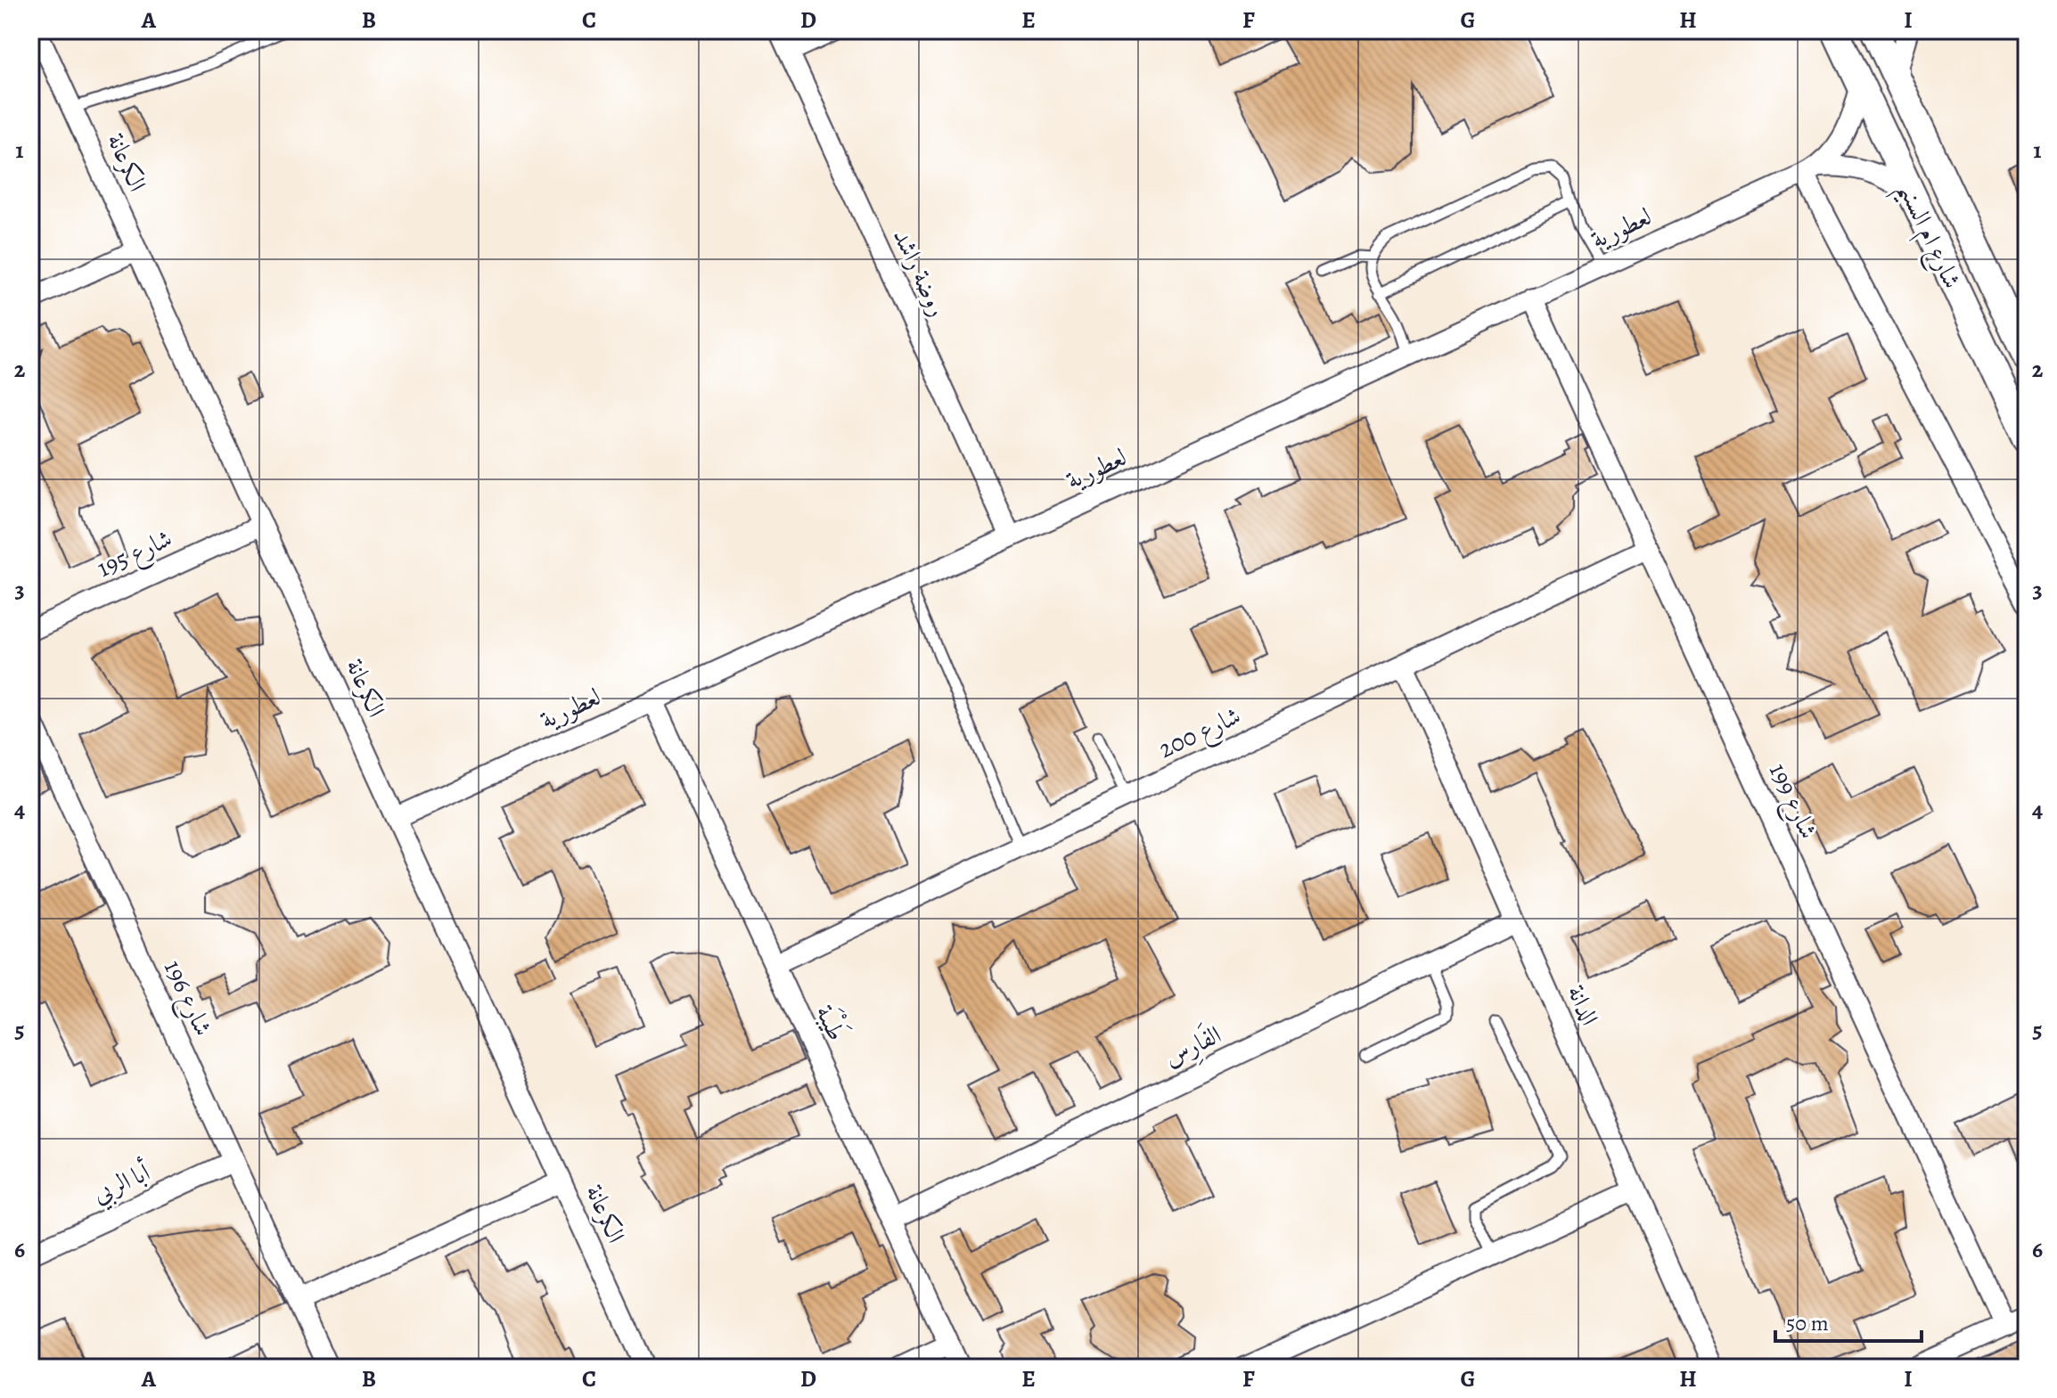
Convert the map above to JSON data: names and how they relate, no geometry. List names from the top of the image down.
{
  "streets": {
    "main road": ["شارع ام السنيم"],
    "street": [
      "الكرعانة",
      "لعطورية",
      "روضة راشد",
      "شارع 195",
      "شارع 200",
      "شارع 199",
      "شارع 196",
      "الدانة",
      "طَيْبَة",
      "الفَارِس",
      "أبا الربي"
    ]
  },
  "crossings": [
    ["الكرعانة", "لعطورية"],
    ["الكرعانة", "شارع 195"],
    ["لعطورية", "شارع ام السنيم"],
    ["لعطورية", "روضة راشد"],
    ["لعطورية", "شارع 199"],
    ["لعطورية", "طَيْبَة"],
    ["شارع 200", "شارع 199"],
    ["شارع 200", "الدانة"],
    ["شارع 200", "طَيْبَة"],
    ["شارع 196", "أبا الربي"],
    ["الدانة", "الفَارِس"],
    ["طَيْبَة", "الفَارِس"]
  ],
  "scale_bar": "50 m",
  "grid": {
    "columns": [
      "A",
      "B",
      "C",
      "D",
      "E",
      "F",
      "G",
      "H",
      "I"
    ],
    "rows": [
      "1",
      "2",
      "3",
      "4",
      "5",
      "6"
    ]
  }
}
